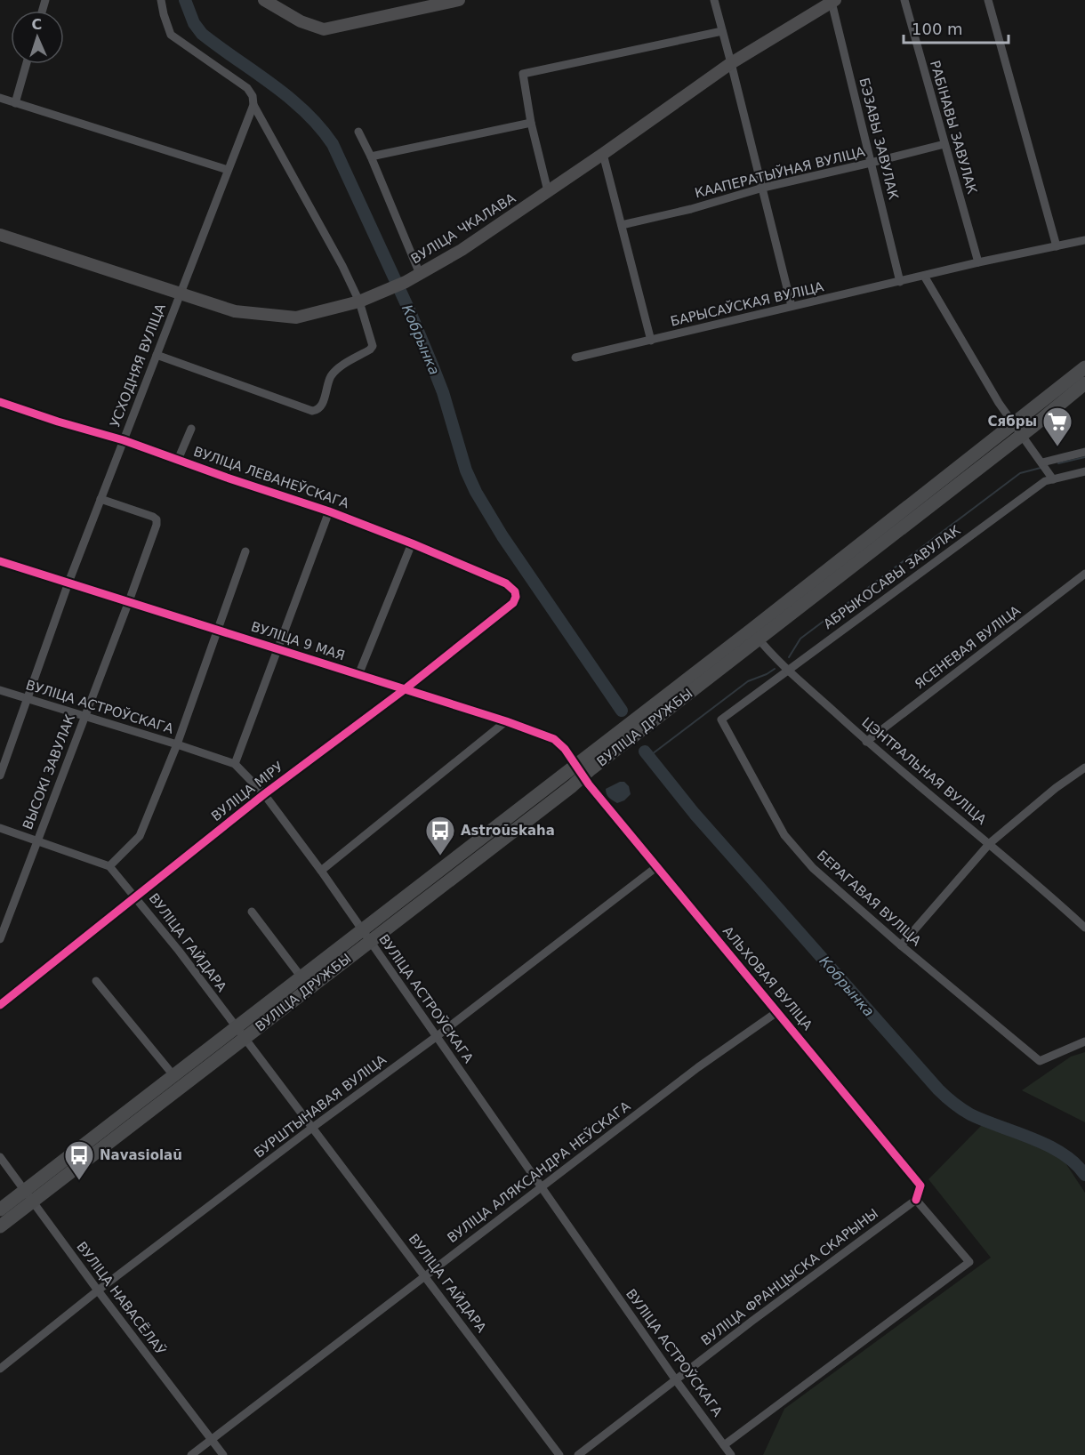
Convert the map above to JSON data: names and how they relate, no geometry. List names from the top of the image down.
{
  "streets": {
    "main road": ["ВУЛІЦА ЧКАЛАВА", "ВУЛІЦА ДРУЖБЫ"],
    "street": [
      "РАБІНАВЫ ЗАВУЛАК",
      "БЭЗАВЫ ЗАВУЛАК",
      "КААПЕРАТЫЎНАЯ ВУЛІЦА",
      "БАРЫСАЎСКАЯ ВУЛІЦА",
      "УСХОДНЯЯ ВУЛІЦА",
      "ВУЛІЦА ЛЕВАНЕЎСКАГА",
      "АБРЫКОСАВЫ ЗАВУЛАК",
      "ВУЛІЦА 9 МАЯ",
      "ЯСЕНЕВАЯ ВУЛІЦА",
      "ВУЛІЦА АСТРОЎСКАГА",
      "ЦЭНТРАЛЬНАЯ ВУЛІЦА",
      "ВЫСОКІ ЗАВУЛАК",
      "ВУЛІЦА МІРУ",
      "БЕРАГАВАЯ ВУЛІЦА",
      "ВУЛІЦА ГАЙДАРА",
      "АЛЬХОВАЯ ВУЛІЦА",
      "БУРШТЫНАВАЯ ВУЛІЦА",
      "ВУЛІЦА АЛЯКСАНДРА НЕЎСКАГА",
      "ВУЛІЦА ФРАНЦЫСКА СКАРЫНЫ",
      "ВУЛІЦА НАВАСЁЛАЎ"
    ]
  },
  "crossings": [
    ["РАБІНАВЫ ЗАВУЛАК", "КААПЕРАТЫЎНАЯ ВУЛІЦА"],
    ["РАБІНАВЫ ЗАВУЛАК", "БАРЫСАЎСКАЯ ВУЛІЦА"],
    ["БЭЗАВЫ ЗАВУЛАК", "КААПЕРАТЫЎНАЯ ВУЛІЦА"],
    ["БЭЗАВЫ ЗАВУЛАК", "ВУЛІЦА ЧКАЛАВА"],
    ["БЭЗАВЫ ЗАВУЛАК", "БАРЫСАЎСКАЯ ВУЛІЦА"],
    ["ВУЛІЦА ЧКАЛАВА", "УСХОДНЯЯ ВУЛІЦА"],
    ["УСХОДНЯЯ ВУЛІЦА", "ВУЛІЦА ЛЕВАНЕЎСКАГА"],
    ["УСХОДНЯЯ ВУЛІЦА", "ВУЛІЦА 9 МАЯ"],
    ["УСХОДНЯЯ ВУЛІЦА", "ВУЛІЦА АСТРОЎСКАГА"],
    ["УСХОДНЯЯ ВУЛІЦА", "ВЫСОКІ ЗАВУЛАК"],
    ["ВУЛІЦА ЛЕВАНЕЎСКАГА", "ВУЛІЦА МІРУ"],
    ["АБРЫКОСАВЫ ЗАВУЛАК", "ЦЭНТРАЛЬНАЯ ВУЛІЦА"],
    ["АБРЫКОСАВЫ ЗАВУЛАК", "БЕРАГАВАЯ ВУЛІЦА"],
    ["ВУЛІЦА 9 МАЯ", "ВУЛІЦА ДРУЖБЫ"],
    ["ВУЛІЦА 9 МАЯ", "ВЫСОКІ ЗАВУЛАК"],
    ["ВУЛІЦА 9 МАЯ", "ВУЛІЦА МІРУ"],
    ["ВУЛІЦА 9 МАЯ", "АЛЬХОВАЯ ВУЛІЦА"],
    ["ЯСЕНЕВАЯ ВУЛІЦА", "ЦЭНТРАЛЬНАЯ ВУЛІЦА"],
    ["ВУЛІЦА АСТРОЎСКАГА", "ВУЛІЦА ДРУЖБЫ"],
    ["ВУЛІЦА АСТРОЎСКАГА", "ВЫСОКІ ЗАВУЛАК"],
    ["ВУЛІЦА АСТРОЎСКАГА", "ВУЛІЦА МІРУ"],
    ["ВУЛІЦА АСТРОЎСКАГА", "БУРШТЫНАВАЯ ВУЛІЦА"],
    ["ВУЛІЦА АСТРОЎСКАГА", "ВУЛІЦА АЛЯКСАНДРА НЕЎСКАГА"],
    ["ВУЛІЦА АСТРОЎСКАГА", "ВУЛІЦА ФРАНЦЫСКА СКАРЫНЫ"],
    ["ВУЛІЦА ДРУЖБЫ", "ЦЭНТРАЛЬНАЯ ВУЛІЦА"],
    ["ВУЛІЦА ДРУЖБЫ", "ВУЛІЦА ГАЙДАРА"],
    ["ВУЛІЦА ДРУЖБЫ", "АЛЬХОВАЯ ВУЛІЦА"],
    ["ВУЛІЦА ДРУЖБЫ", "ВУЛІЦА НАВАСЁЛАЎ"],
    ["ВЫСОКІ ЗАВУЛАК", "ВУЛІЦА ГАЙДАРА"],
    ["ВУЛІЦА МІРУ", "ВУЛІЦА ГАЙДАРА"],
    ["ВУЛІЦА ГАЙДАРА", "БУРШТЫНАВАЯ ВУЛІЦА"],
    ["ВУЛІЦА ГАЙДАРА", "ВУЛІЦА АЛЯКСАНДРА НЕЎСКАГА"],
    ["АЛЬХОВАЯ ВУЛІЦА", "БУРШТЫНАВАЯ ВУЛІЦА"],
    ["АЛЬХОВАЯ ВУЛІЦА", "ВУЛІЦА АЛЯКСАНДРА НЕЎСКАГА"],
    ["АЛЬХОВАЯ ВУЛІЦА", "ВУЛІЦА ФРАНЦЫСКА СКАРЫНЫ"],
    ["БУРШТЫНАВАЯ ВУЛІЦА", "ВУЛІЦА НАВАСЁЛАЎ"],
    ["ВУЛІЦА АЛЯКСАНДРА НЕЎСКАГА", "ВУЛІЦА НАВАСЁЛАЎ"]
  ],
  "water": ["Кобрынка"],
  "places": {
    "supermarket": ["Сябры"],
    "bus stop": ["Astroŭskaha", "Navasiolaŭ"]
  },
  "scale_bar": "100 m",
  "north": "top"
}
